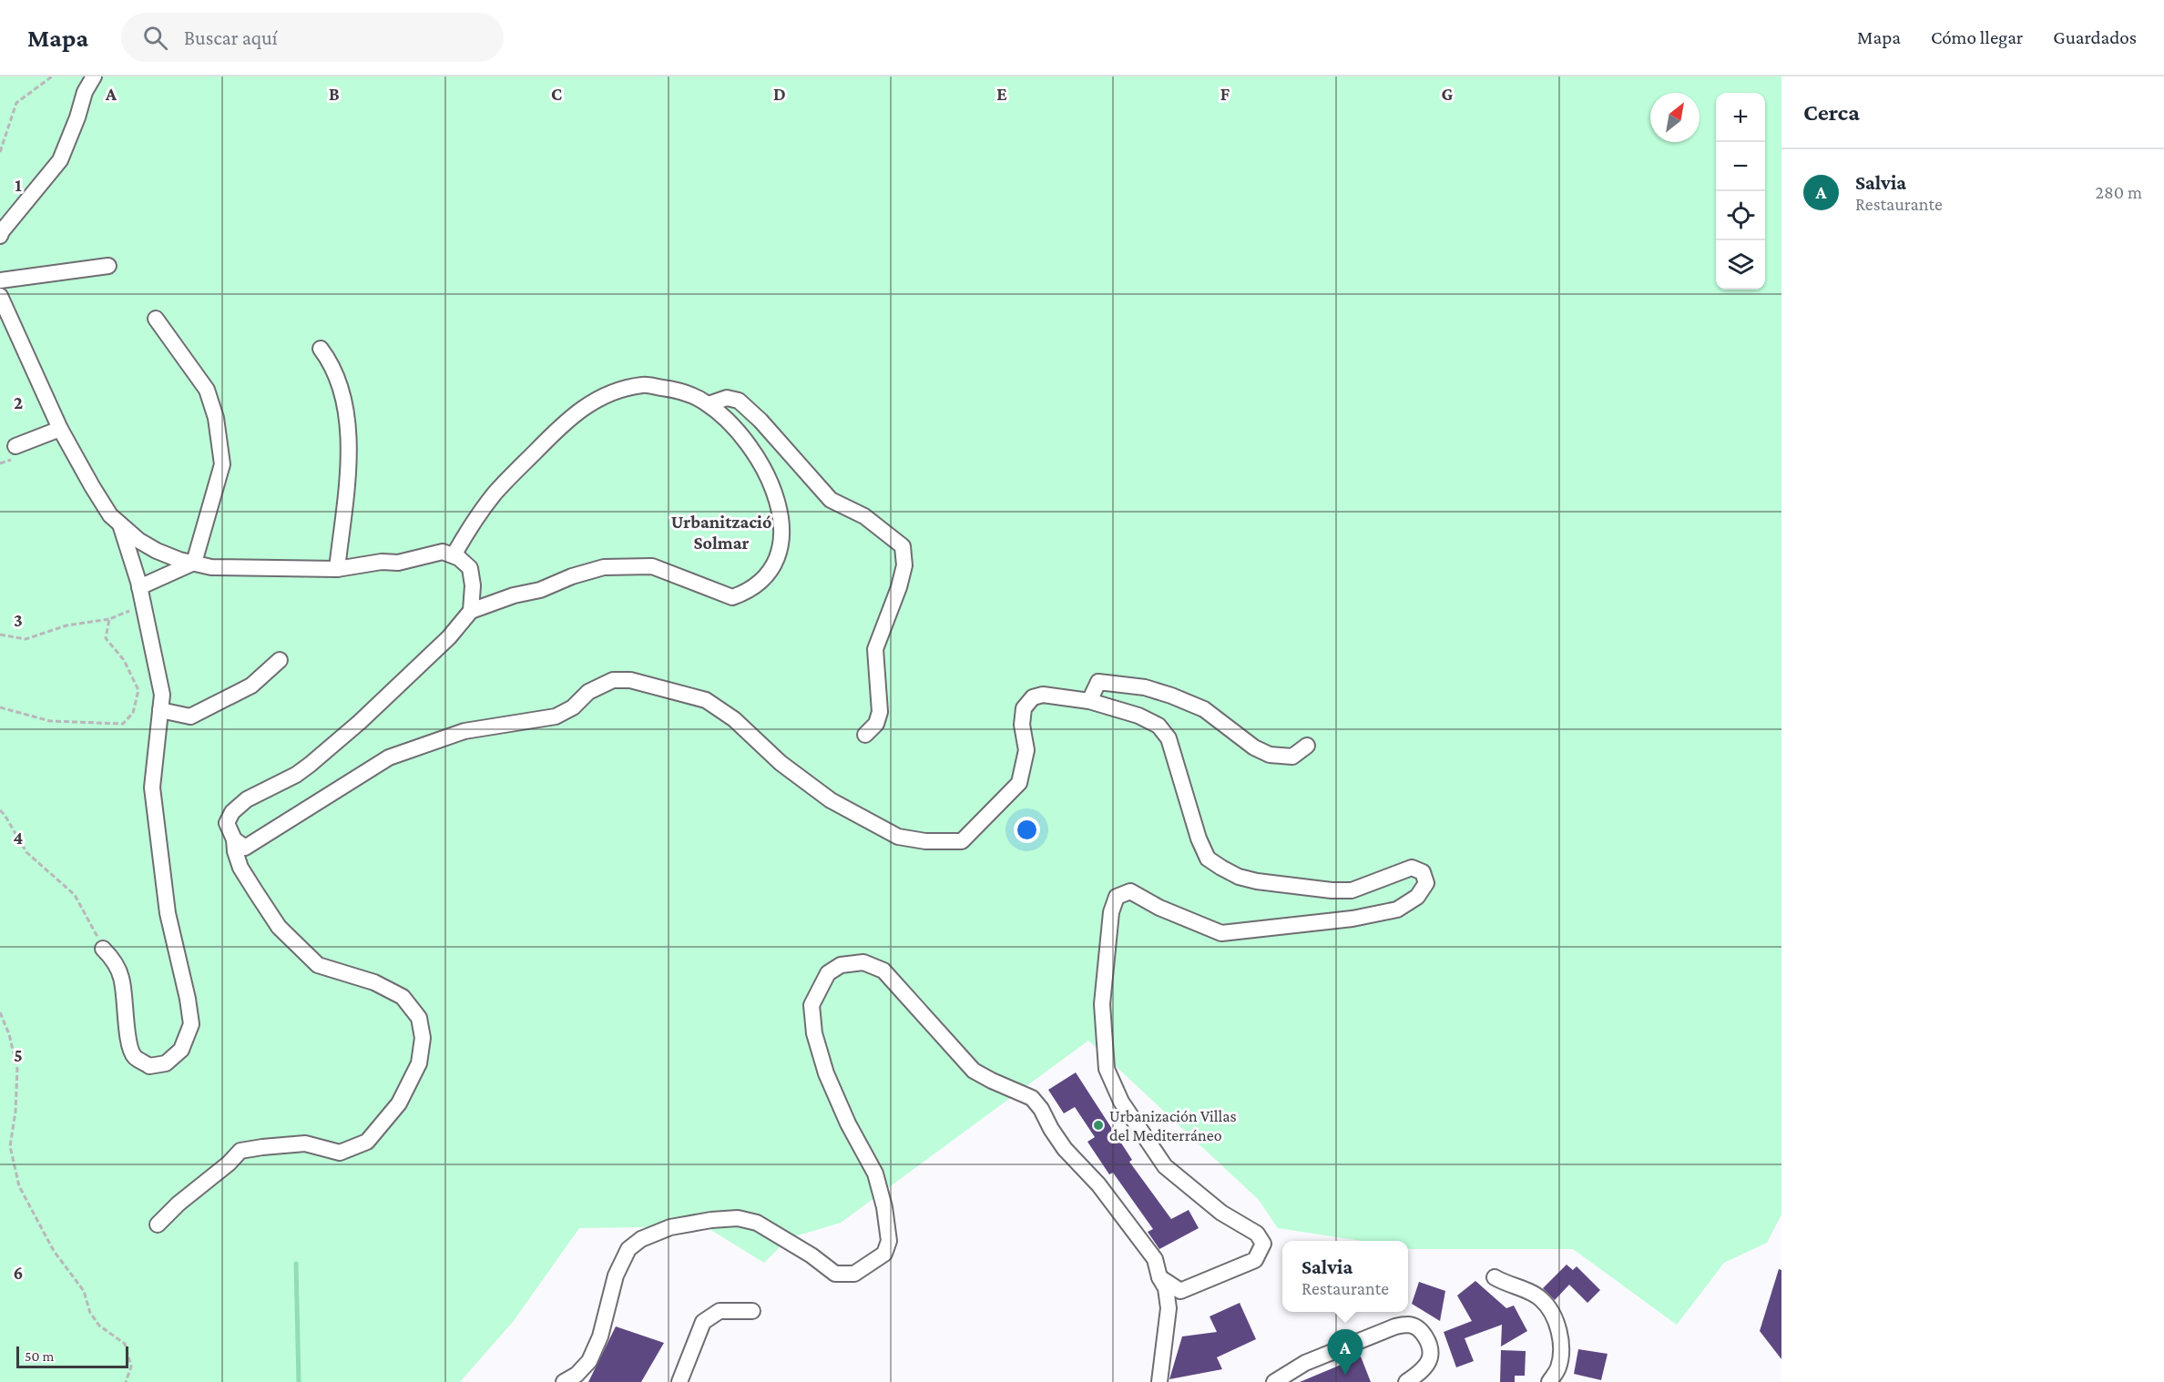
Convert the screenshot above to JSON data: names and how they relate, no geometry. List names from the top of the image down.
{
  "districts": ["Urbanització Solmar"],
  "places": ["Urbanización Villas del Mediterráneo"],
  "scale_bar": "50 m",
  "north": "top right",
  "page": {
    "header": "Mapa",
    "search": "Buscar aquí",
    "nav": ["Mapa", "Cómo llegar", "Guardados"],
    "heading": "Cerca",
    "map_buttons": ["+", "−"],
    "list": [
      {
        "mark": "A",
        "name": "Salvia",
        "note": "Restaurante",
        "value": "280 m"
      }
    ],
    "popup": ["Salvia", "Restaurante"],
    "pins": "A",
    "scale": "50 m"
  },
  "grid": {
    "columns": [
      "A",
      "B",
      "C",
      "D",
      "E",
      "F",
      "G"
    ],
    "rows": [
      "1",
      "2",
      "3",
      "4",
      "5",
      "6"
    ]
  }
}
